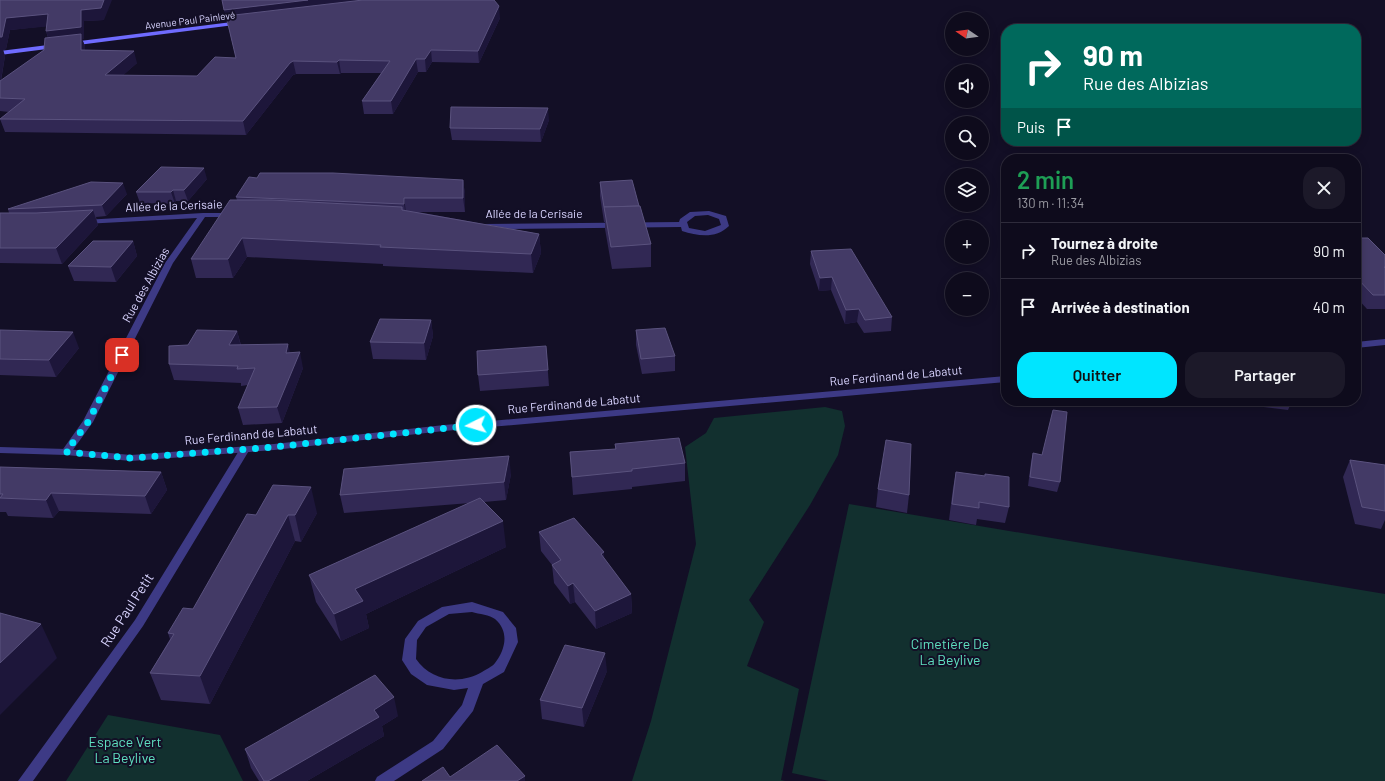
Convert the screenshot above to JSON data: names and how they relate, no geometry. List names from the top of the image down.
{
  "streets": {
    "main road": ["Avenue Paul Painlevé"],
    "street": [
      "Allée de la Cerisaie",
      "Rue des Albizias",
      "Rue Ferdinand de Labatut",
      "Rue Paul Petit"
    ]
  },
  "crossings": [
    ["Allée de la Cerisaie", "Rue des Albizias"],
    ["Rue des Albizias", "Rue Ferdinand de Labatut"],
    ["Rue Ferdinand de Labatut", "Rue Paul Petit"]
  ],
  "parks": ["Cimetière De La Beylive", "Espace Vert La Beylive"],
  "north": "left",
  "page": {
    "map_buttons": ["+", "−"],
    "turn": ["90 m", "Rue des Albizias"],
    "then": "Puis",
    "heading": ["2 min", "130 m · 11:34"],
    "list": [
      {
        "name": "Tournez à droite",
        "note": "Rue des Albizias",
        "value": "90 m"
      },
      {
        "name": "Arrivée à destination",
        "value": "40 m"
      }
    ],
    "buttons": ["Quitter", "Partager"]
  }
}
